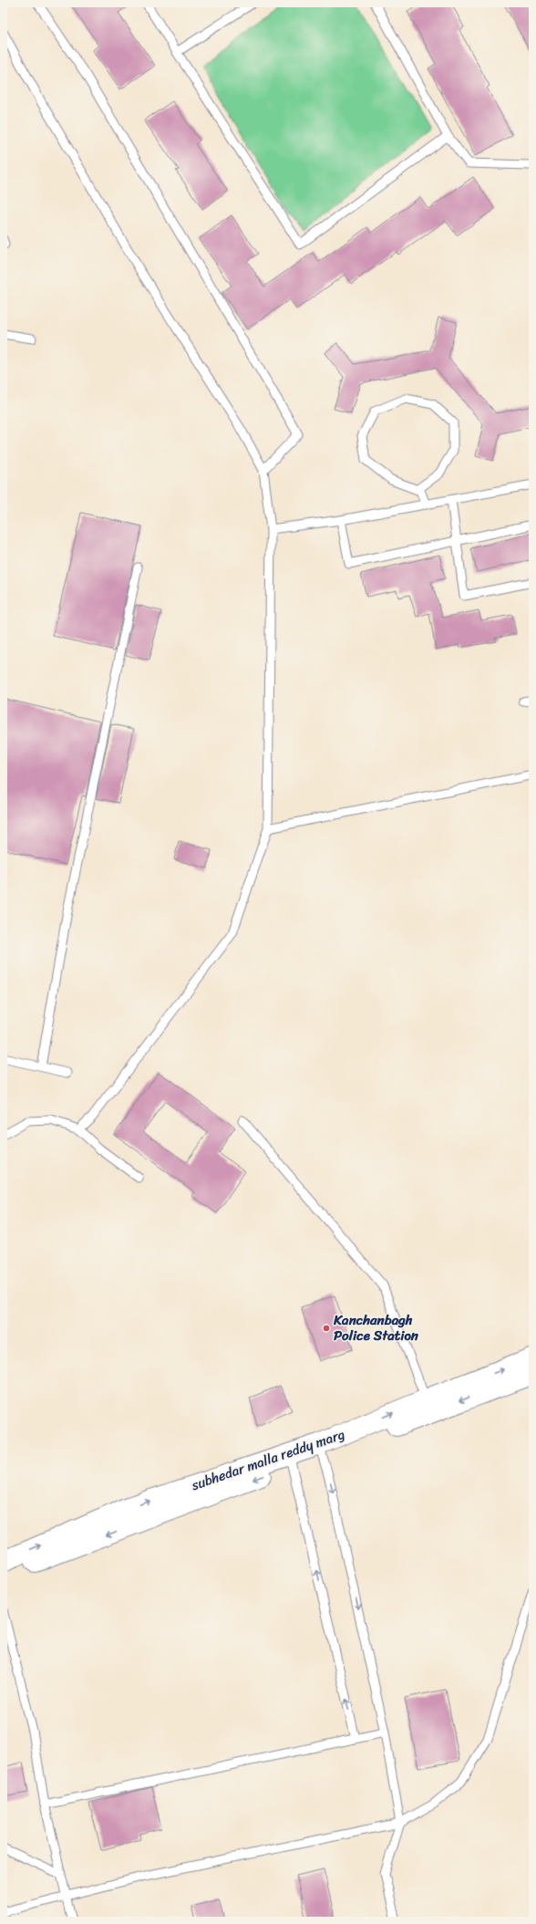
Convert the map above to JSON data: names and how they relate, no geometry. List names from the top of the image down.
{
  "streets": {
    "main road": ["subhedar malla reddy marg"]
  },
  "places": ["Kanchanbagh Police Station"]
}
